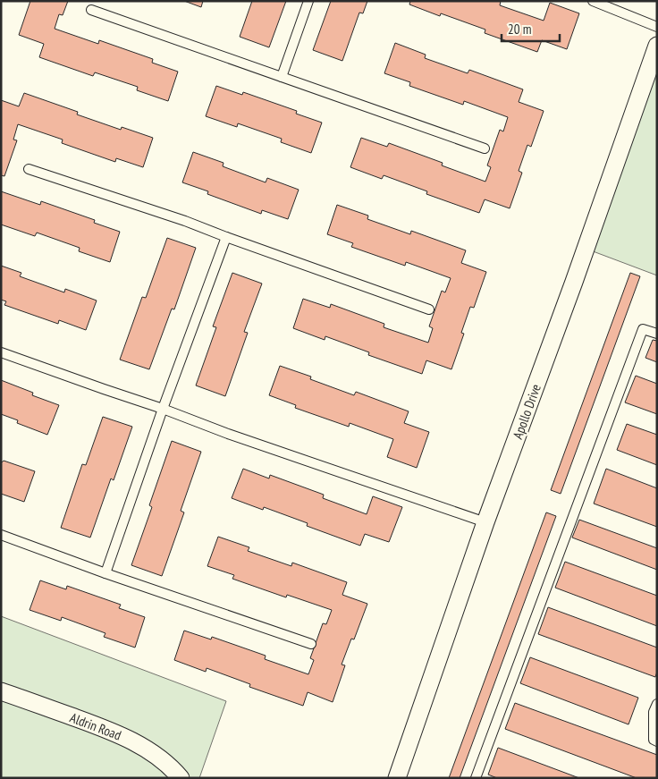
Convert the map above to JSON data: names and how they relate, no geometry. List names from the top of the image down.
{
  "streets": {
    "street": ["Apollo Drive", "Aldrin Road"]
  },
  "scale_bar": "20 m"
}
